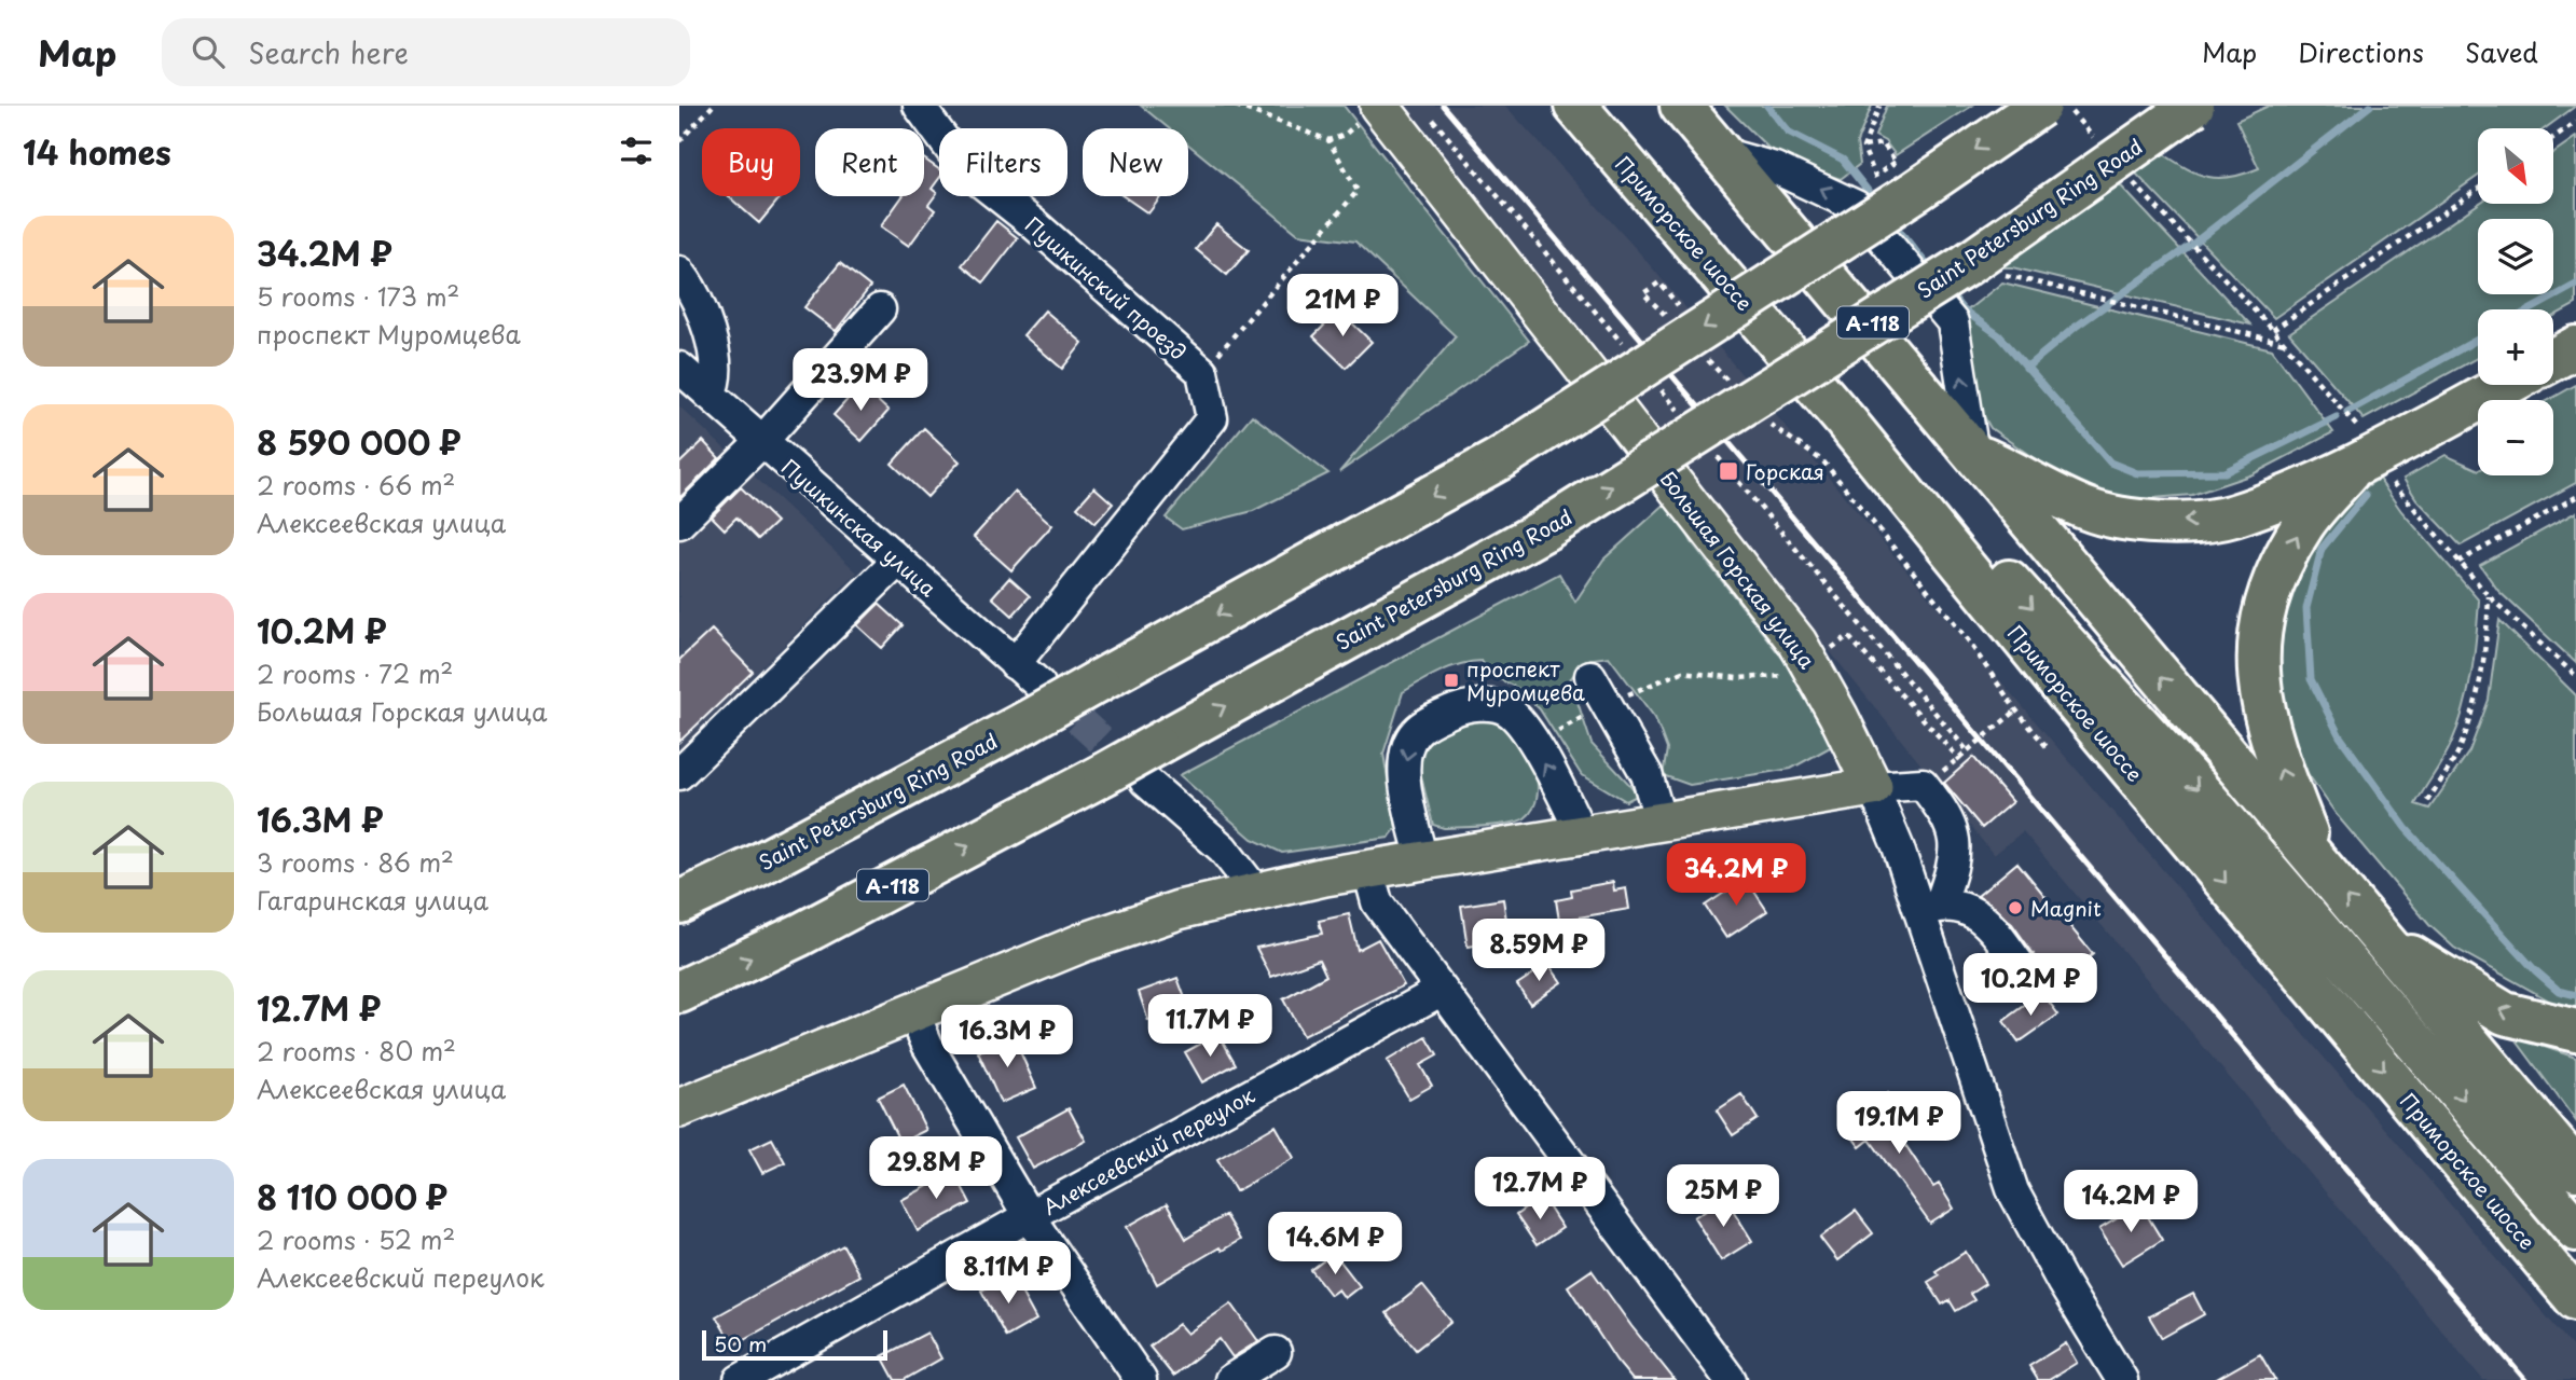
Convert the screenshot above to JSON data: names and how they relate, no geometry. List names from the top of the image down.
{
  "streets": {
    "highway": ["Saint Petersburg Ring Road", "Приморское шоссе", "А-118"],
    "main road": ["Большая Горская улица"],
    "street": ["Пушкинский проезд", "Пушкинская улица", "Алексеевский переулок"]
  },
  "crossings": [
    ["Saint Petersburg Ring Road", "Пушкинская улица"]
  ],
  "places": {
    "transit": ["Горская", "проспект Муромцева"],
    "other": ["Magnit"]
  },
  "scale_bar": "50 m",
  "north": "bottom right",
  "page": {
    "header": "Map",
    "search": "Search here",
    "nav": ["Map", "Directions", "Saved"],
    "heading": "14 homes",
    "map_buttons": ["+", "−"],
    "chip": [
      "Buy",
      "Rent",
      "Filters",
      "New"
    ],
    "list": [
      {
        "name": "34.2M ₽",
        "note": "5 rooms · 173 m² · проспект Муромцева"
      },
      {
        "name": "8 590 000 ₽",
        "note": "2 rooms · 66 m² · Алексеевская улица"
      },
      {
        "name": "10.2M ₽",
        "note": "2 rooms · 72 m² · Большая Горская улица"
      },
      {
        "name": "16.3M ₽",
        "note": "3 rooms · 86 m² · Гагаринская улица"
      },
      {
        "name": "12.7M ₽",
        "note": "2 rooms · 80 m² · Алексеевская улица"
      },
      {
        "name": "8 110 000 ₽",
        "note": "2 rooms · 52 m² · Алексеевский переулок"
      }
    ],
    "price": [
      "21M ₽",
      "23.9M ₽",
      "34.2M ₽",
      "8.59M ₽",
      "10.2M ₽",
      "11.7M ₽",
      "16.3M ₽",
      "19.1M ₽",
      "29.8M ₽",
      "12.7M ₽",
      "25M ₽",
      "14.2M ₽",
      "14.6M ₽",
      "8.11M ₽"
    ],
    "scale": "50 m"
  }
}
